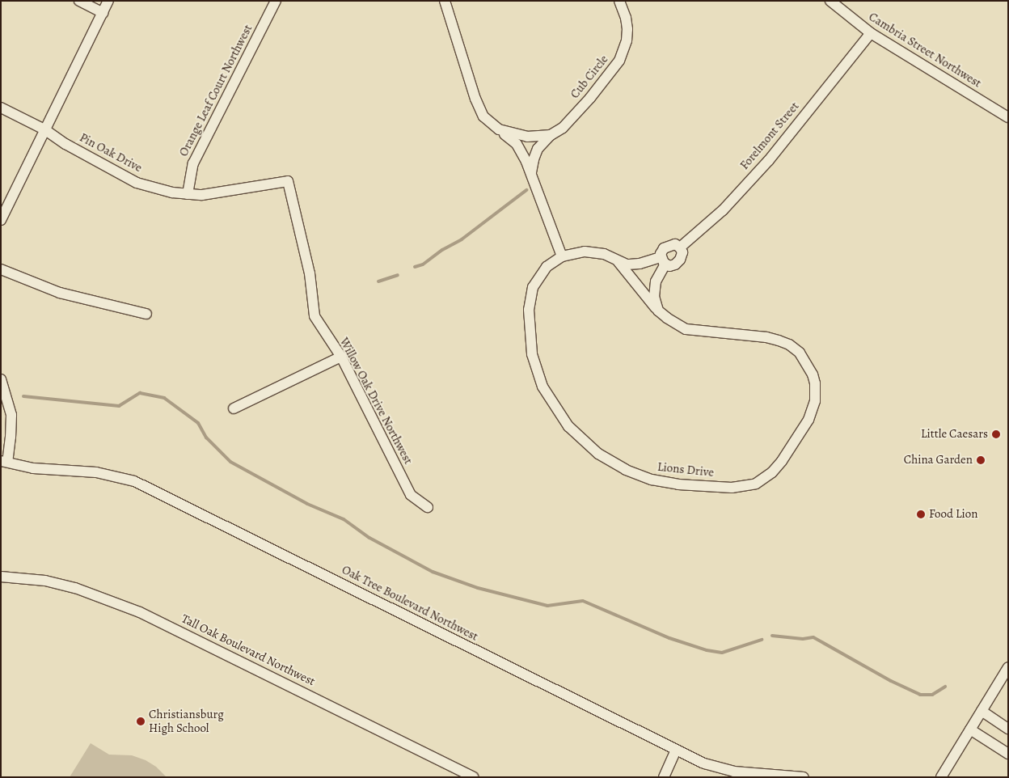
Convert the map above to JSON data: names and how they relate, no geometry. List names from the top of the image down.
{
  "streets": {
    "street": [
      "Cambria Street Northwest",
      "Cub Circle",
      "Orange Leaf Court Northwest",
      "Forelmont Street",
      "Pin Oak Drive",
      "Willow Oak Drive Northwest",
      "Lions Drive",
      "Oak Tree Boulevard Northwest",
      "Tall Oak Boulevard Northwest"
    ]
  },
  "crossings": [
    ["Cambria Street Northwest", "Forelmont Street"],
    ["Cub Circle", "Lions Drive"],
    ["Orange Leaf Court Northwest", "Pin Oak Drive"],
    ["Forelmont Street", "Lions Drive"],
    ["Pin Oak Drive", "Willow Oak Drive Northwest"]
  ],
  "places": [
    "Little Caesars",
    "China Garden",
    "Food Lion",
    "Christiansburg High School"
  ]
}
